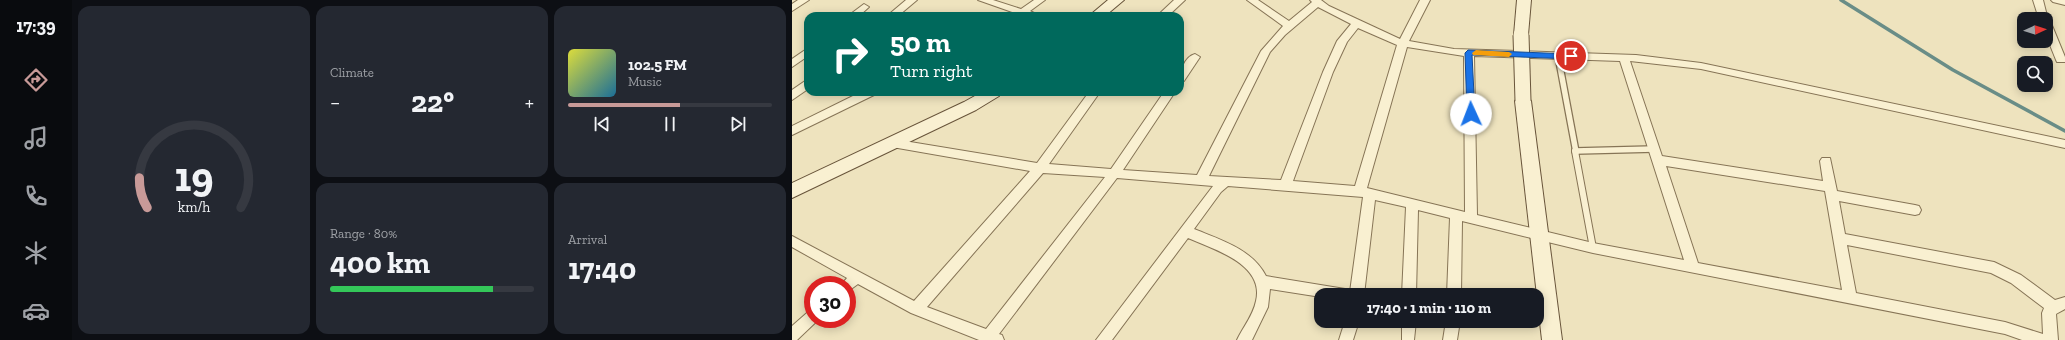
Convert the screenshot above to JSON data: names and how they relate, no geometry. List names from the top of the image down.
{
  "north": "right",
  "page": {
    "tabs": "17:39",
    "tile": [
      "Climate",
      ["Range · 80%", "400 km"],
      ["Arrival", "17:40"]
    ],
    "turn": ["50 m", "Turn right"],
    "song": ["102.5 FM", "Music"],
    "heat": ["−", "22°", "+"],
    "limit": "30",
    "trip": "17:40 · 1 min · 110 m",
    "gauge": ["19", "km/h"]
  }
}
